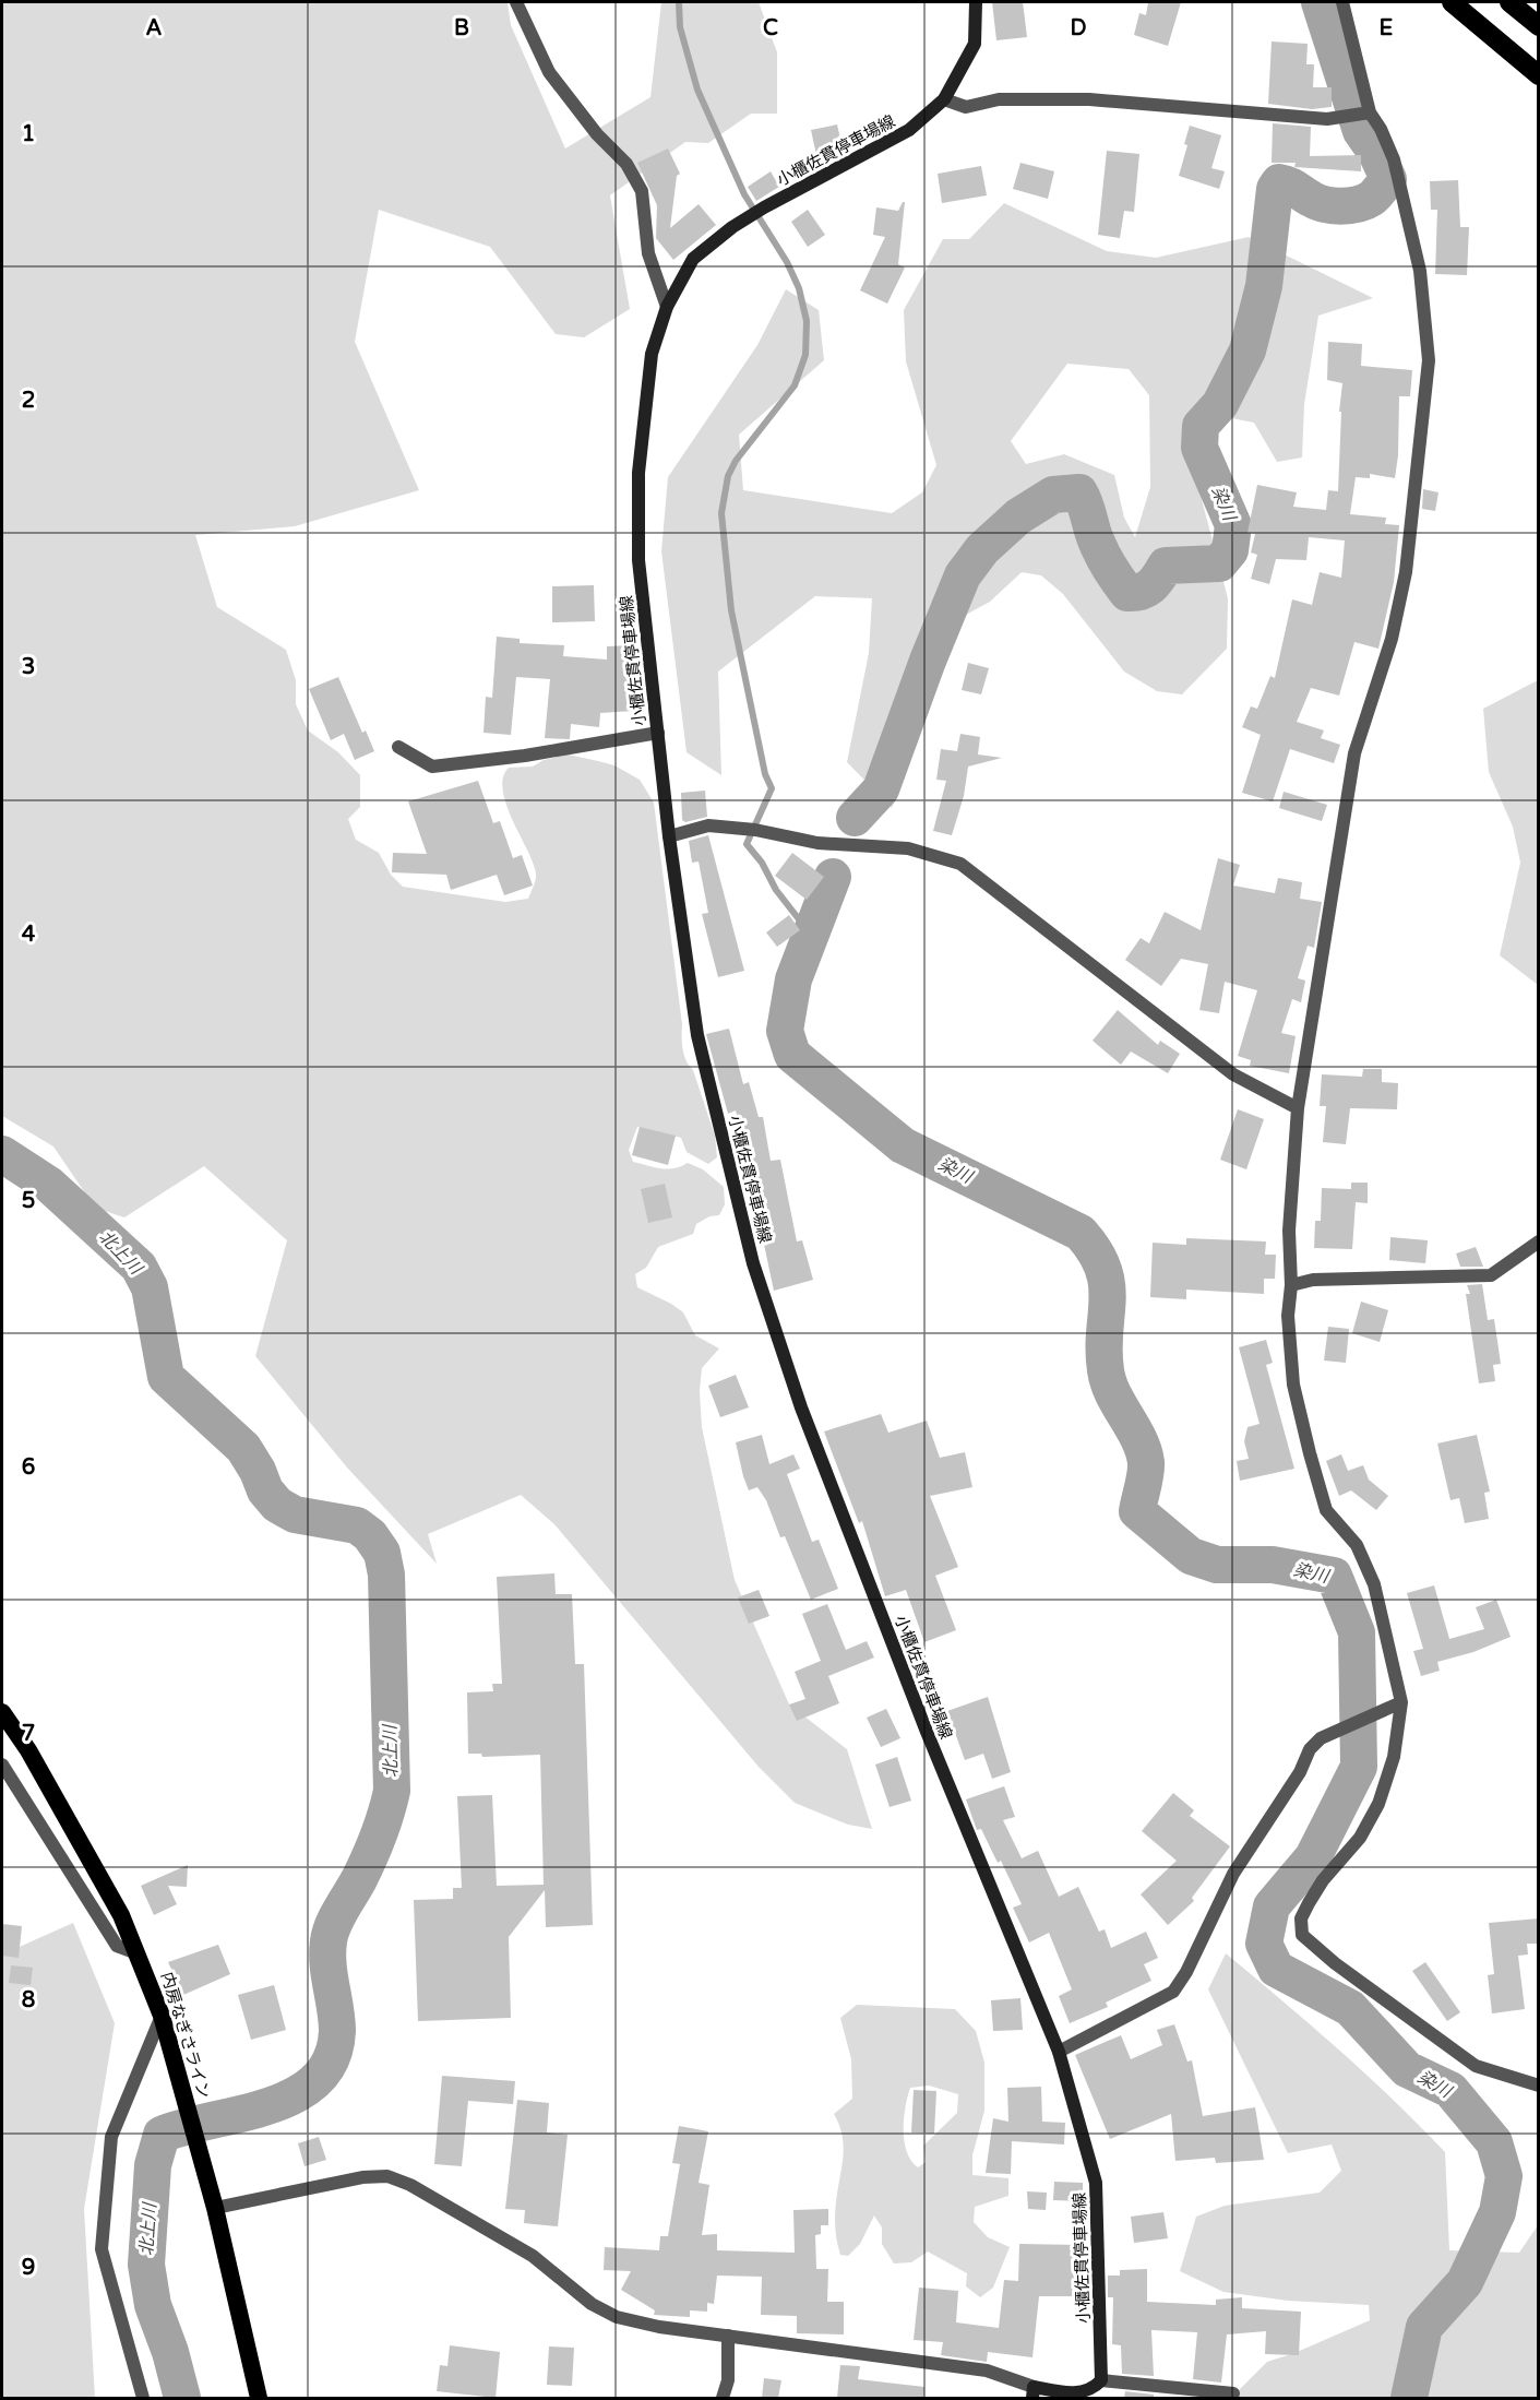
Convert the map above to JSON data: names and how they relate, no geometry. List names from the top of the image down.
{
  "streets": {
    "highway": ["内房なぎさライン"],
    "main road": ["小櫃佐貫停車場線"]
  },
  "water": ["染川", "北上川"],
  "grid": {
    "columns": [
      "A",
      "B",
      "C",
      "D",
      "E"
    ],
    "rows": [
      "1",
      "2",
      "3",
      "4",
      "5",
      "6",
      "7",
      "8",
      "9"
    ]
  }
}
